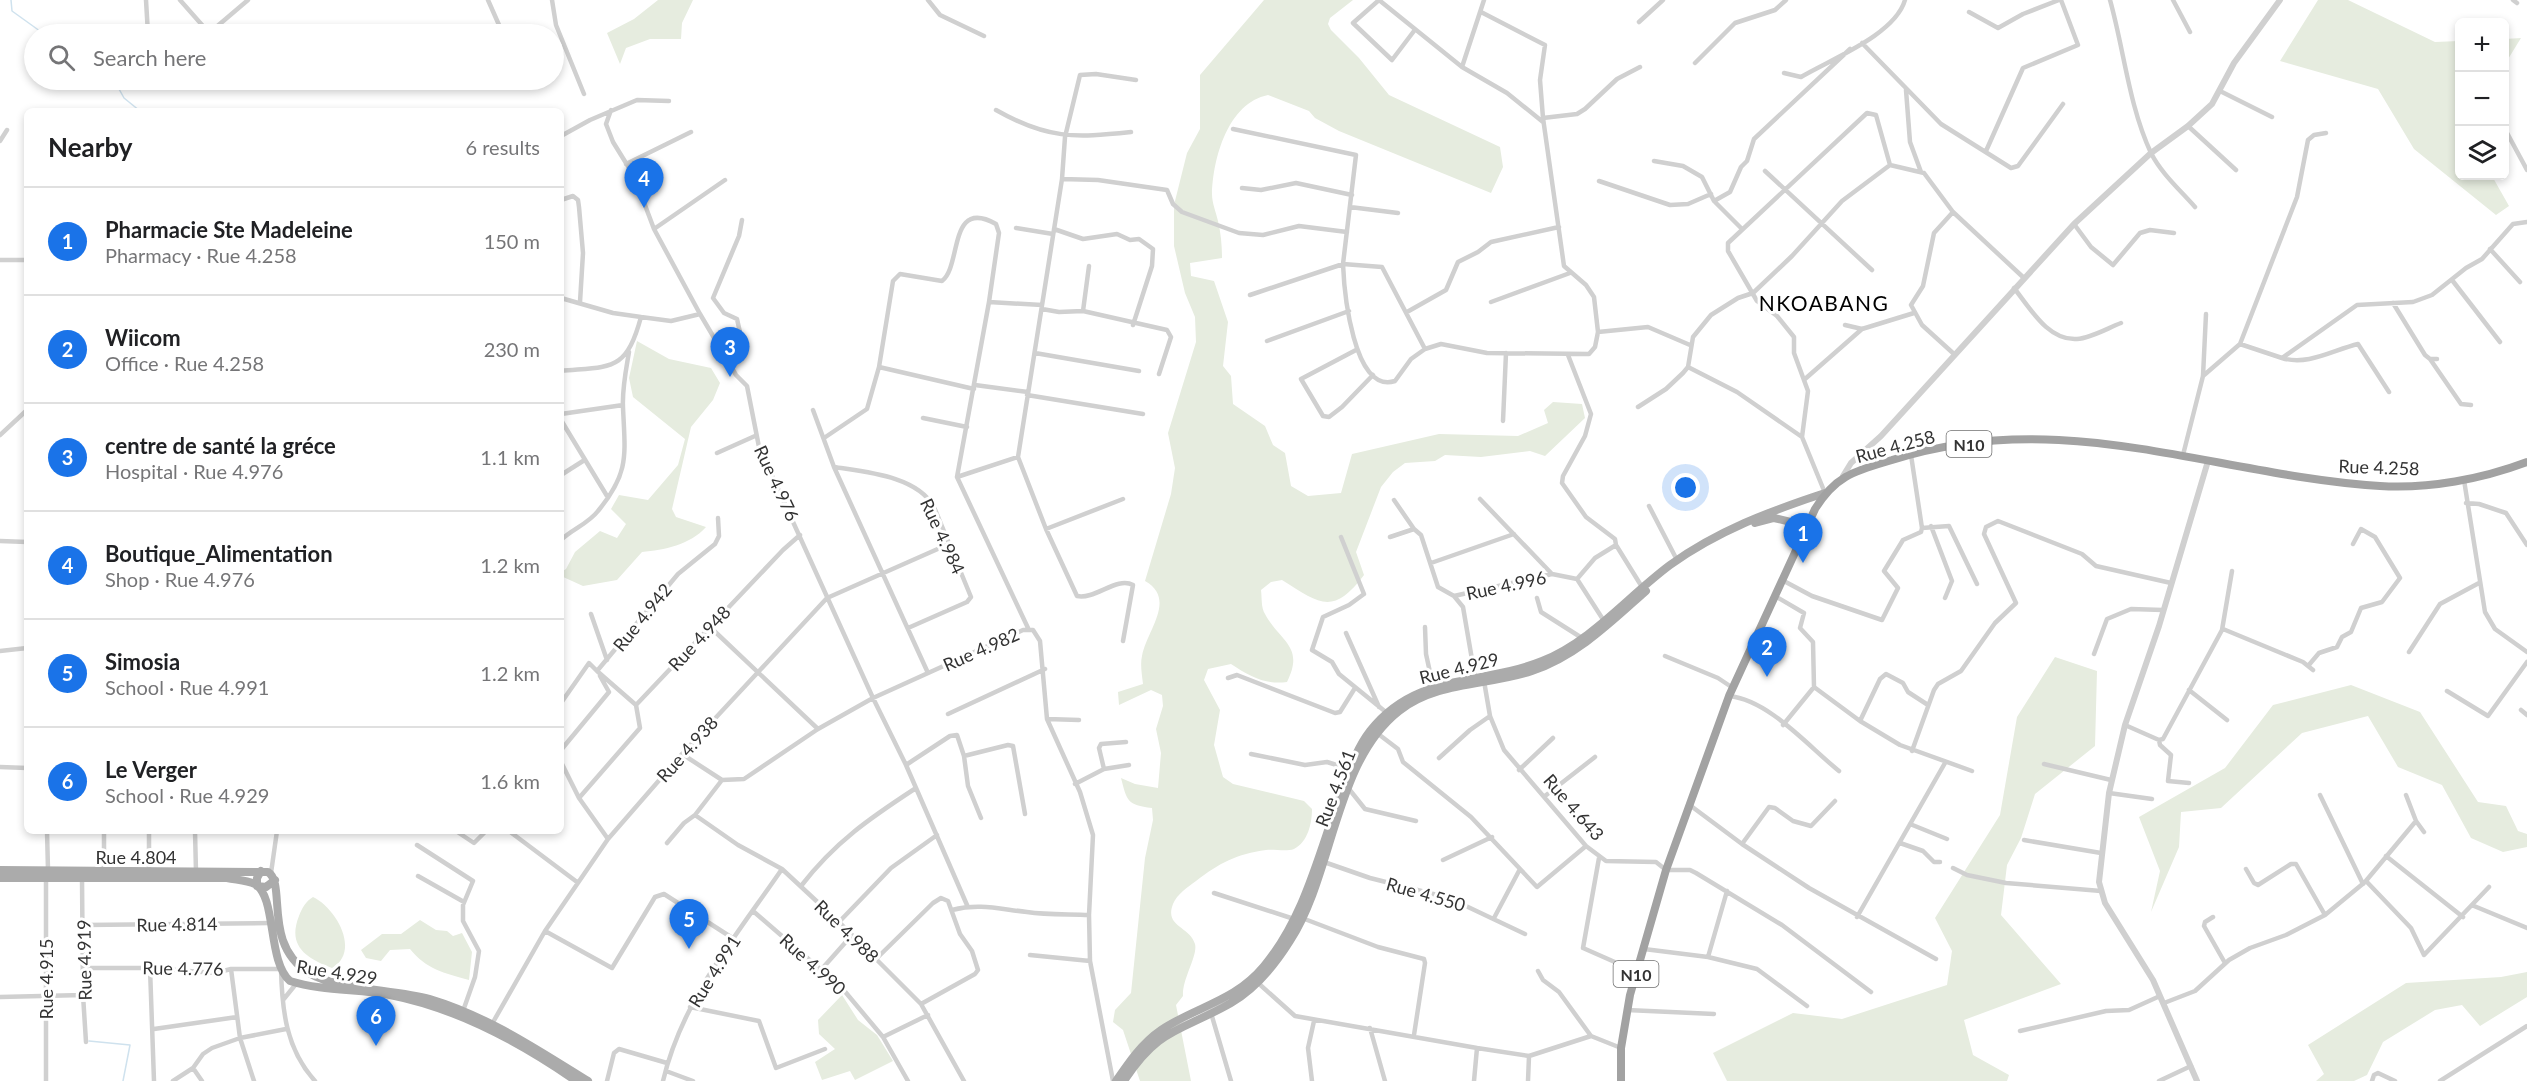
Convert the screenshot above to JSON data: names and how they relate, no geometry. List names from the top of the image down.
{
  "streets": {
    "highway": ["N10", "Rue 4.258"],
    "main road": ["Rue 4.929", "Rue 4.561", "Rue 4.804"],
    "street": [
      "Rue 4.976",
      "Rue 4.984",
      "Rue 4.996",
      "Rue 4.942",
      "Rue 4.948",
      "Rue 4.982",
      "Rue 4.938",
      "Rue 4.643",
      "Rue 4.550",
      "Rue 4.814",
      "Rue 4.988",
      "Rue 4.919",
      "Rue 4.990",
      "Rue 4.776",
      "Rue 4.991",
      "Rue 4.915"
    ]
  },
  "crossings": [
    ["N10", "Rue 4.258"],
    ["N10", "Rue 4.643"],
    ["Rue 4.258", "Rue 4.929"],
    ["Rue 4.258", "Rue 4.561"],
    ["Rue 4.258", "Rue 4.643"],
    ["Rue 4.976", "Rue 4.948"],
    ["Rue 4.976", "Rue 4.982"],
    ["Rue 4.976", "Rue 4.938"],
    ["Rue 4.984", "Rue 4.938"],
    ["Rue 4.982", "Rue 4.929"],
    ["Rue 4.929", "Rue 4.938"],
    ["Rue 4.929", "Rue 4.561"],
    ["Rue 4.929", "Rue 4.804"],
    ["Rue 4.929", "Rue 4.814"],
    ["Rue 4.929", "Rue 4.776"],
    ["Rue 4.561", "Rue 4.643"],
    ["Rue 4.561", "Rue 4.550"],
    ["Rue 4.804", "Rue 4.915"],
    ["Rue 4.814", "Rue 4.919"],
    ["Rue 4.988", "Rue 4.991"],
    ["Rue 4.919", "Rue 4.776"],
    ["Rue 4.990", "Rue 4.991"]
  ],
  "districts": ["NKOABANG"],
  "page": {
    "map_buttons": ["+", "−"],
    "search": "Search here",
    "heading": ["Nearby", "6 results"],
    "pins": [
      "4",
      "3",
      "1",
      "2",
      "5",
      "6"
    ],
    "list": [
      {
        "mark": "1",
        "name": "Pharmacie Ste Madeleine",
        "note": "Pharmacy · Rue 4.258",
        "value": "150 m"
      },
      {
        "mark": "2",
        "name": "Wiicom",
        "note": "Office · Rue 4.258",
        "value": "230 m"
      },
      {
        "mark": "3",
        "name": "centre de santé la gréce",
        "note": "Hospital · Rue 4.976",
        "value": "1.1 km"
      },
      {
        "mark": "4",
        "name": "Boutique_Alimentation",
        "note": "Shop · Rue 4.976",
        "value": "1.2 km"
      },
      {
        "mark": "5",
        "name": "Simosia",
        "note": "School · Rue 4.991",
        "value": "1.2 km"
      },
      {
        "mark": "6",
        "name": "Le Verger",
        "note": "School · Rue 4.929",
        "value": "1.6 km"
      }
    ]
  }
}
